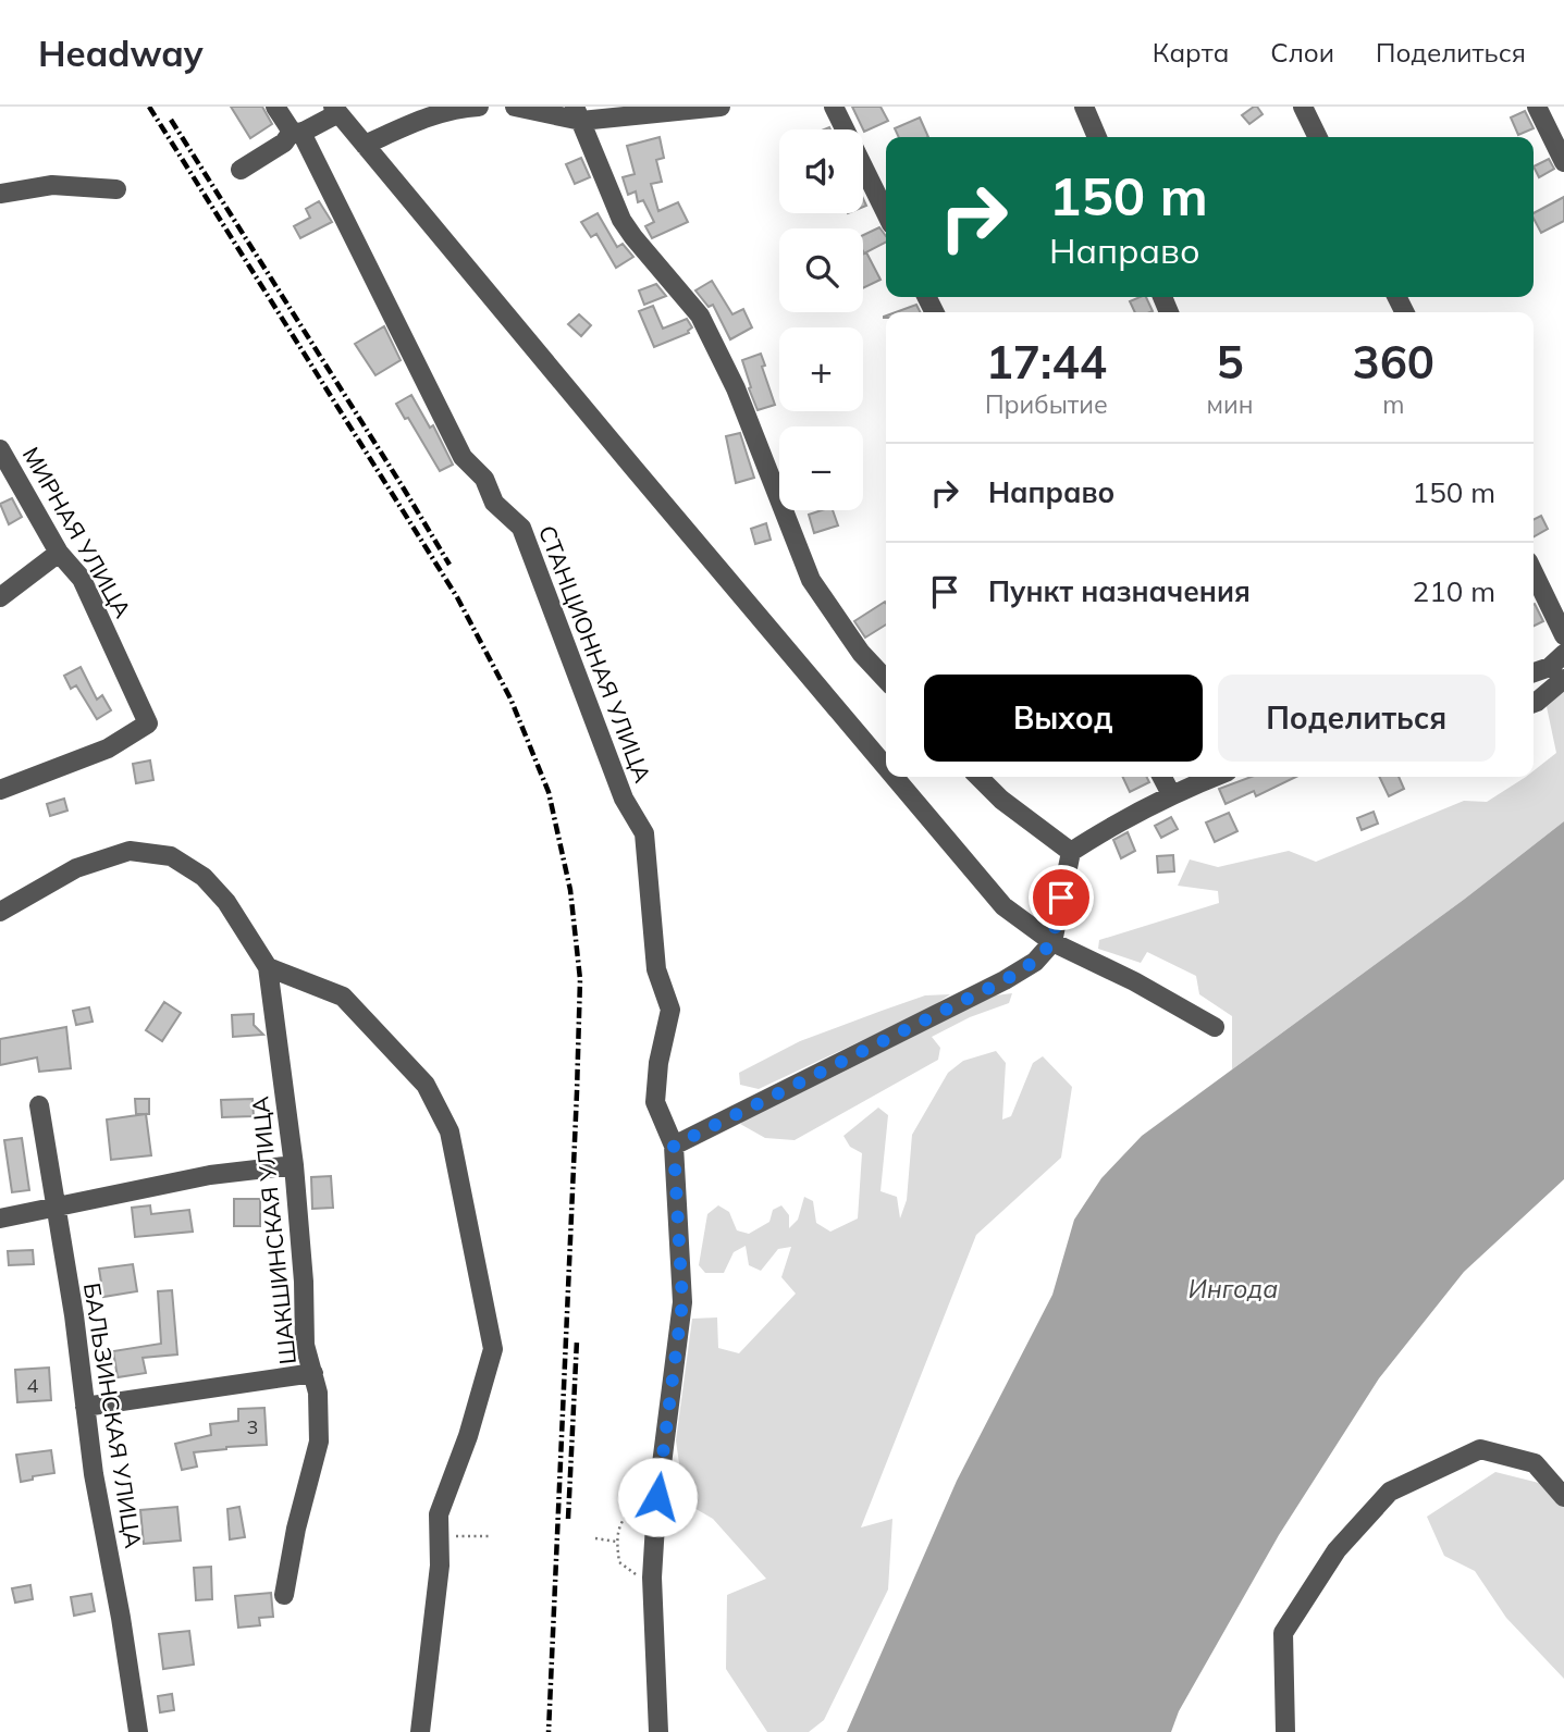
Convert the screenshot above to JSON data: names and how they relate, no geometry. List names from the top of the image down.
{
  "streets": {
    "street": [
      "МИРНАЯ УЛИЦА",
      "СТАНЦИОННАЯ УЛИЦА",
      "ШАКШИНСКАЯ УЛИЦА",
      "БАЛЬЗИНСКАЯ УЛИЦА"
    ]
  },
  "water": ["Ингода"],
  "house_numbers": ["4", "3"],
  "page": {
    "header": "Headway",
    "nav": ["Карта", "Слои", "Поделиться"],
    "map_buttons": ["+", "−"],
    "turn": ["150 m", "Направо"],
    "eta": [
      "17:44",
      "Прибытие",
      "5",
      "мин",
      "360",
      "m"
    ],
    "list": [
      {
        "name": "Направо",
        "value": "150 m"
      },
      {
        "name": "Пункт назначения",
        "value": "210 m"
      }
    ],
    "buttons": ["Выход", "Поделиться"]
  }
}
